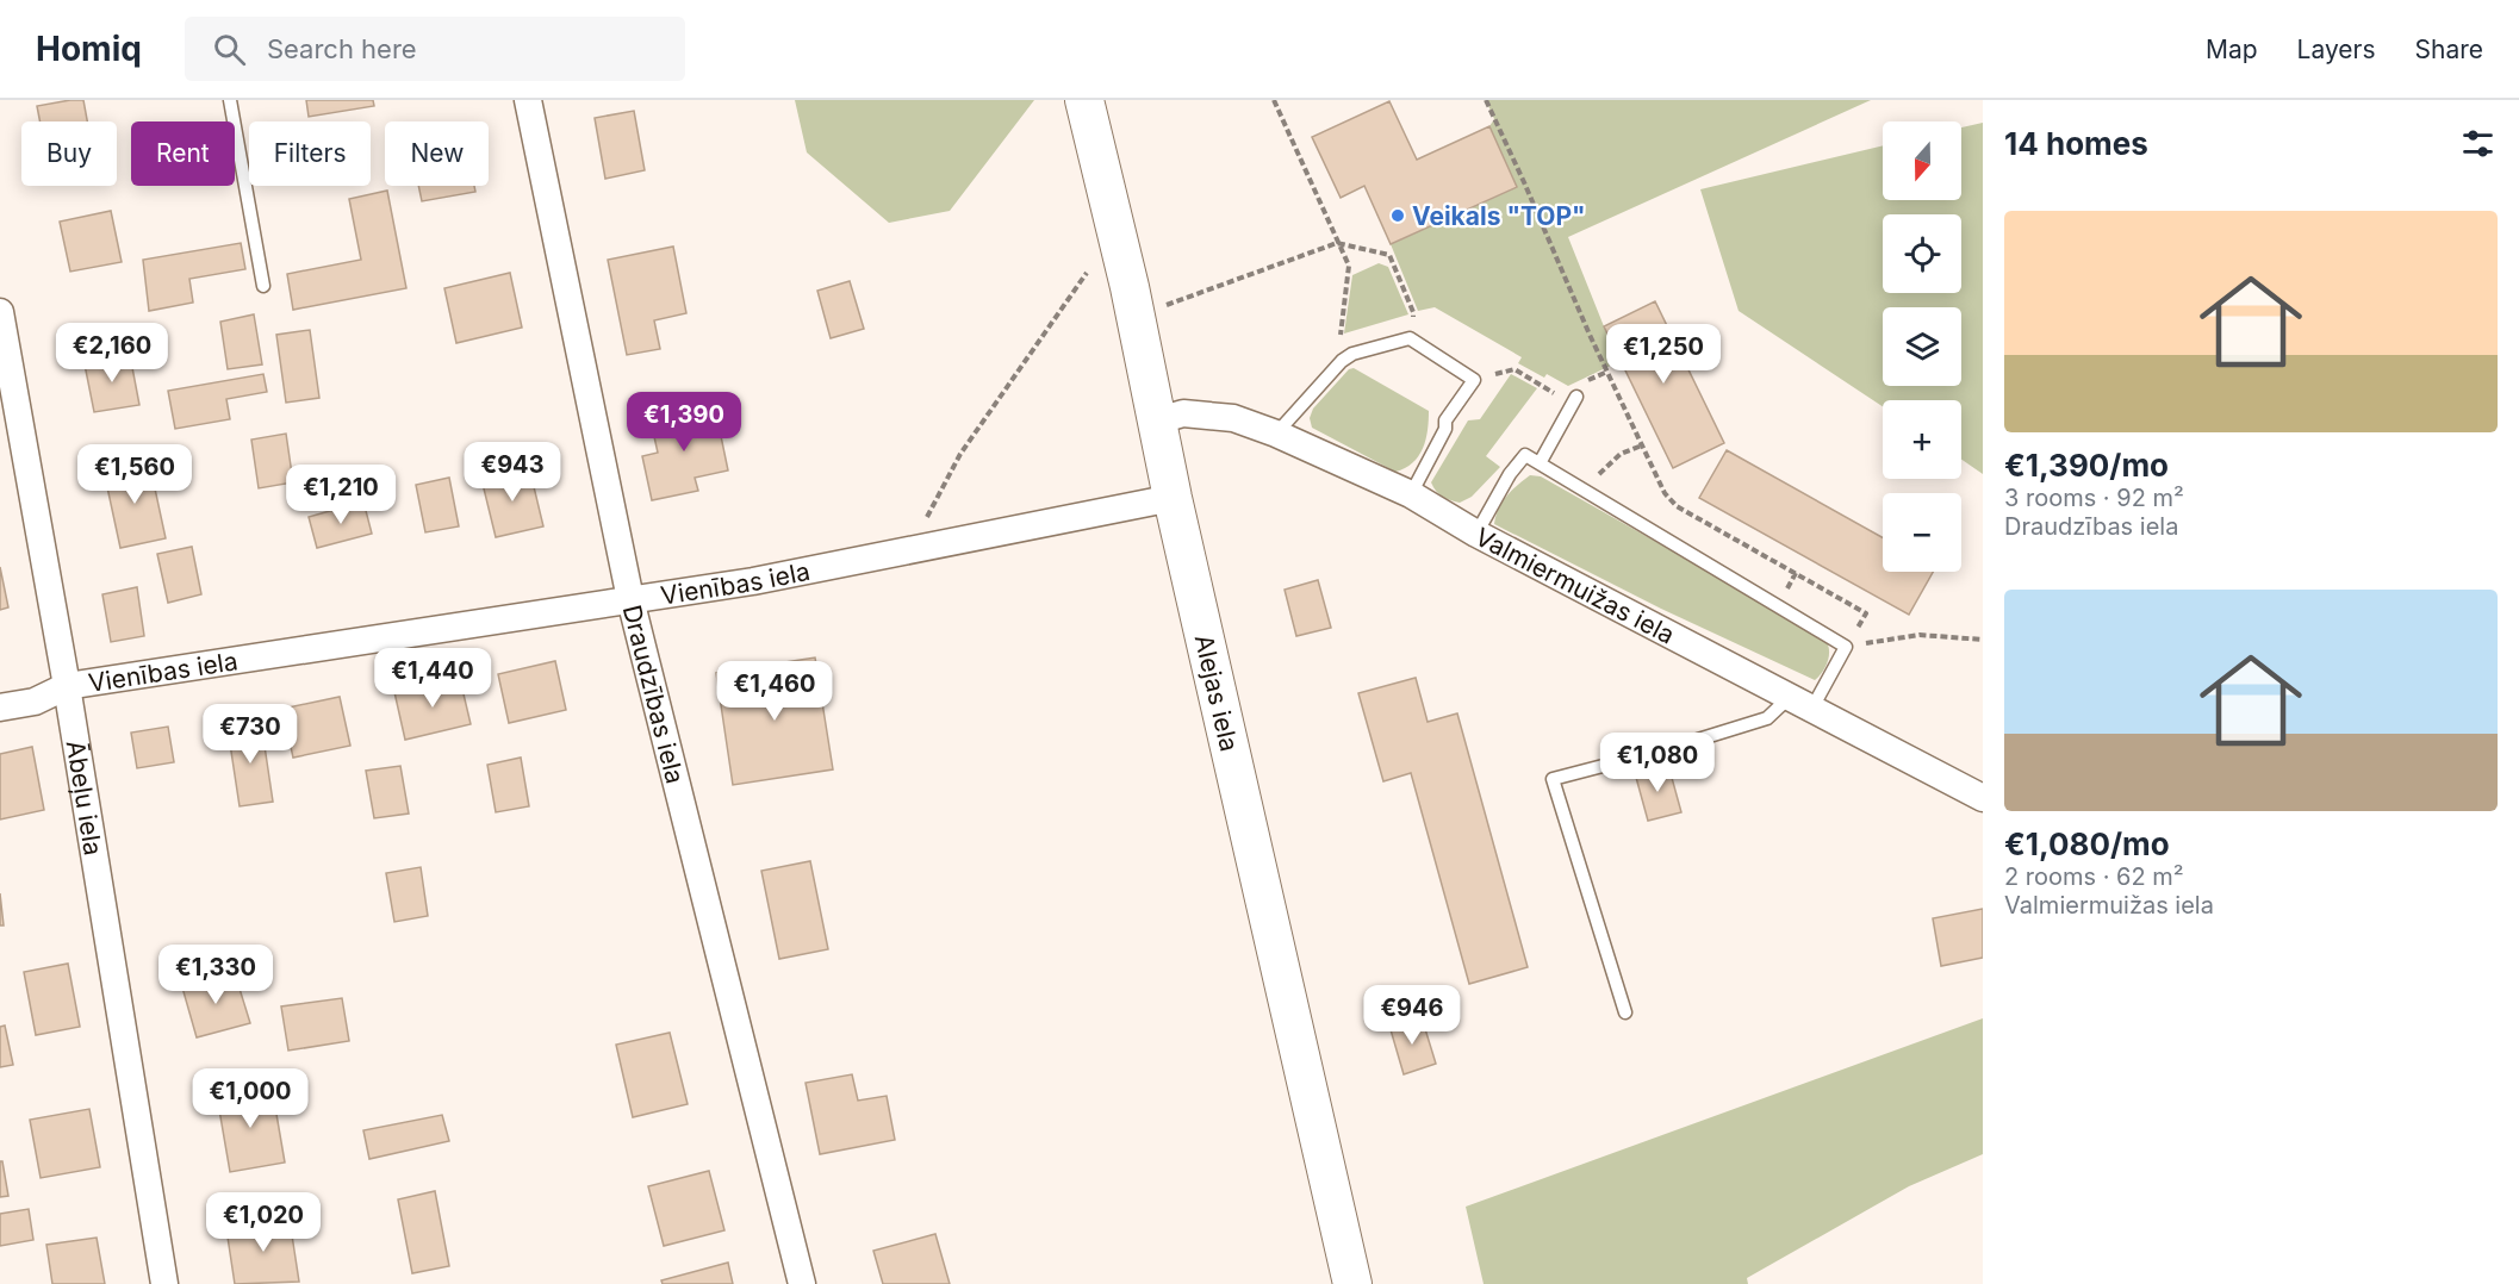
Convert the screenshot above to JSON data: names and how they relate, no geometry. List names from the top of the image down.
{
  "streets": {
    "main road": ["Alejas iela"],
    "street": [
      "Vienības iela",
      "Valmiermuižas iela",
      "Draudzības iela",
      "Ābeļu iela"
    ]
  },
  "crossings": [
    ["Vienības iela", "Alejas iela"],
    ["Vienības iela", "Draudzības iela"],
    ["Vienības iela", "Ābeļu iela"],
    ["Valmiermuižas iela", "Alejas iela"]
  ],
  "places": ["Veikals \"TOP\""],
  "north": "bottom",
  "page": {
    "header": "Homiq",
    "search": "Search here",
    "nav": ["Map", "Layers", "Share"],
    "heading": "14 homes",
    "map_buttons": ["+", "−"],
    "chip": [
      "Buy",
      "Rent",
      "Filters",
      "New"
    ],
    "list": [
      {
        "name": "€1,390/mo",
        "note": "3 rooms · 92 m² · Draudzības iela"
      },
      {
        "name": "€1,080/mo",
        "note": "2 rooms · 62 m² · Valmiermuižas iela"
      }
    ],
    "price": [
      "€2,160",
      "€1,250",
      "€1,390",
      "€943",
      "€1,560",
      "€1,210",
      "€1,440",
      "€1,460",
      "€730",
      "€1,080",
      "€1,330",
      "€946",
      "€1,000",
      "€1,020"
    ]
  }
}
